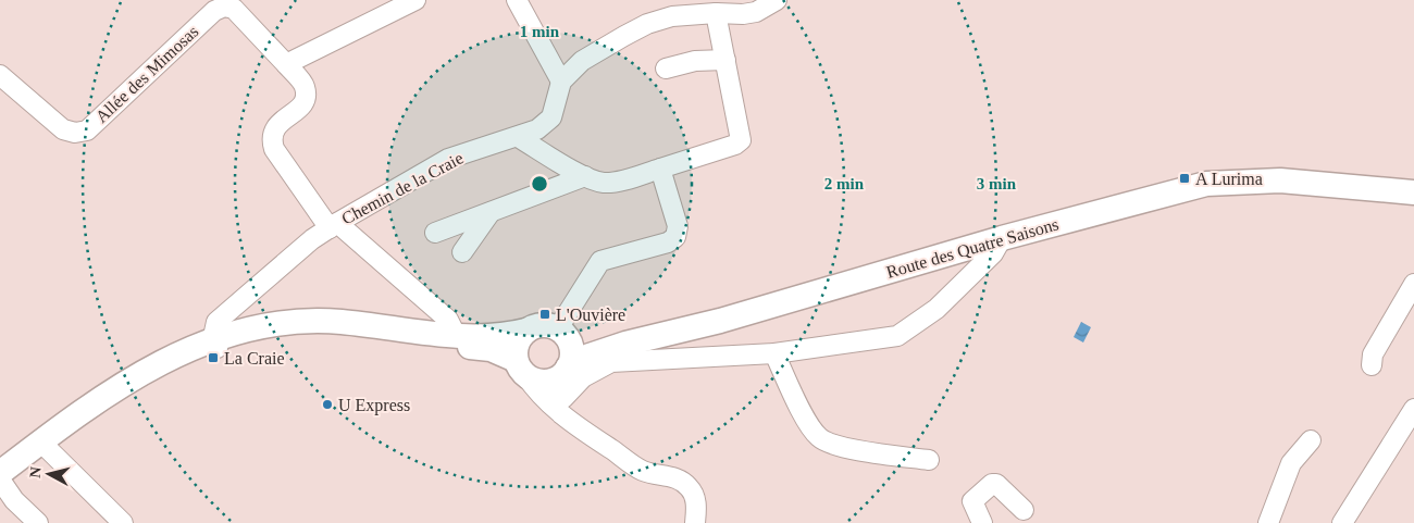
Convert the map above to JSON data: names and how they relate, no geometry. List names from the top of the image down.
{
  "streets": {
    "main road": ["Route des Quatre Saisons"],
    "street": ["Allée des Mimosas", "Chemin de la Craie"]
  },
  "places": {
    "transit": ["A Lurima", "L'Ouvière", "La Craie"],
    "other": ["U Express"]
  },
  "north": "left",
  "rings": ["1 min", "2 min", "3 min"]
}
